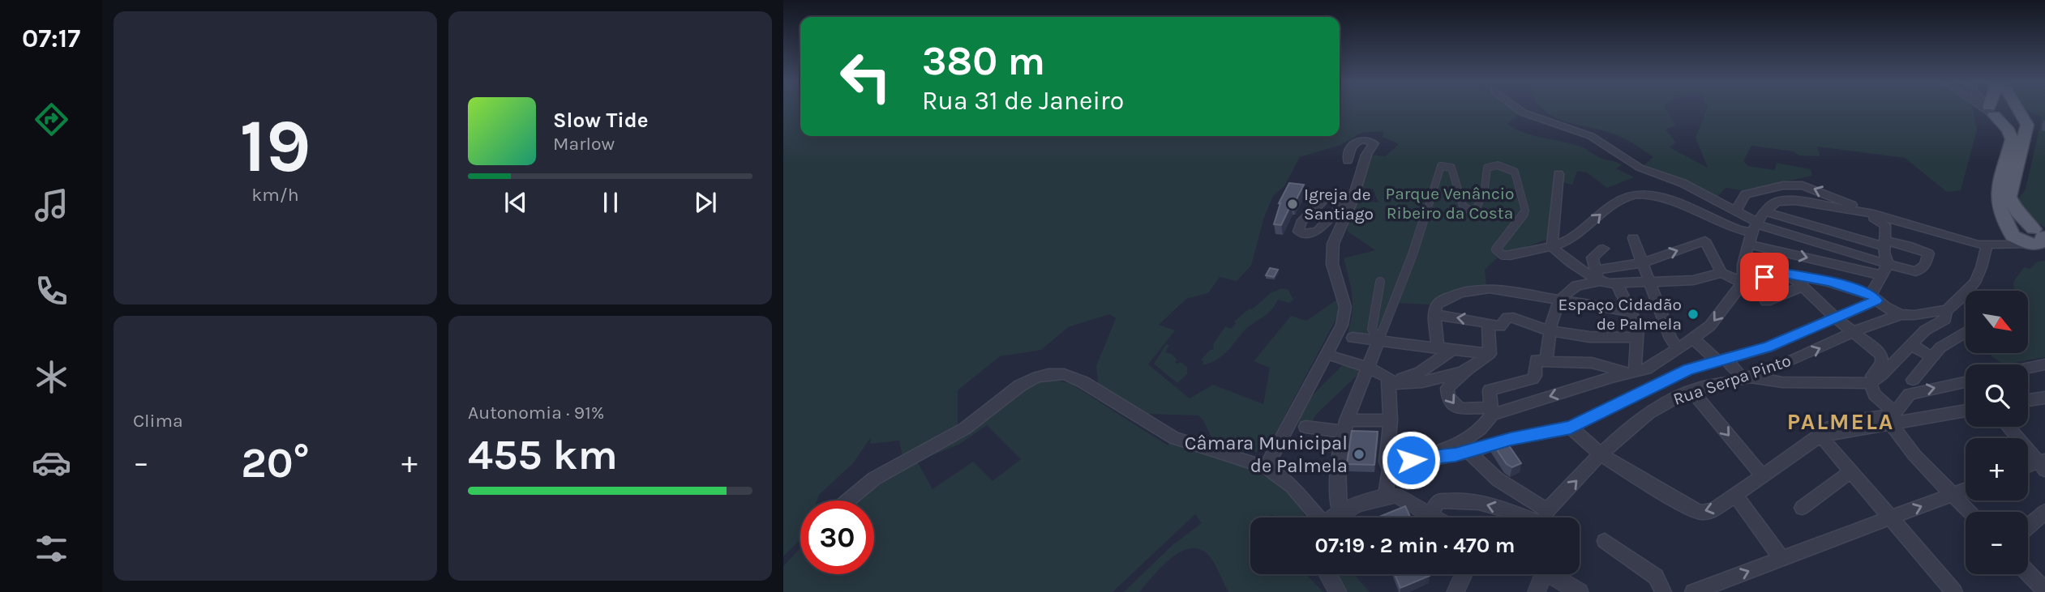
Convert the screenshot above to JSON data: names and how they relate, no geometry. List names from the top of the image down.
{
  "streets": {
    "street": ["Rua Serpa Pinto"]
  },
  "districts": ["PALMELA"],
  "parks": ["Parque Venâncio Ribeiro da Costa"],
  "places": ["Igreja de Santiago", "Espaço Cidadão de Palmela", "Câmara Municipal de Palmela"],
  "north": "bottom right",
  "page": {
    "tabs": "07:17",
    "tile": [
      ["19", "km/h"],
      "Clima",
      ["Autonomia · 91%", "455 km"]
    ],
    "turn": ["380 m", "Rua 31 de Janeiro"],
    "song": ["Slow Tide", "Marlow"],
    "map_buttons": ["+", "−"],
    "heat": ["−", "20°", "+"],
    "limit": "30",
    "trip": "07:19 · 2 min · 470 m"
  }
}
